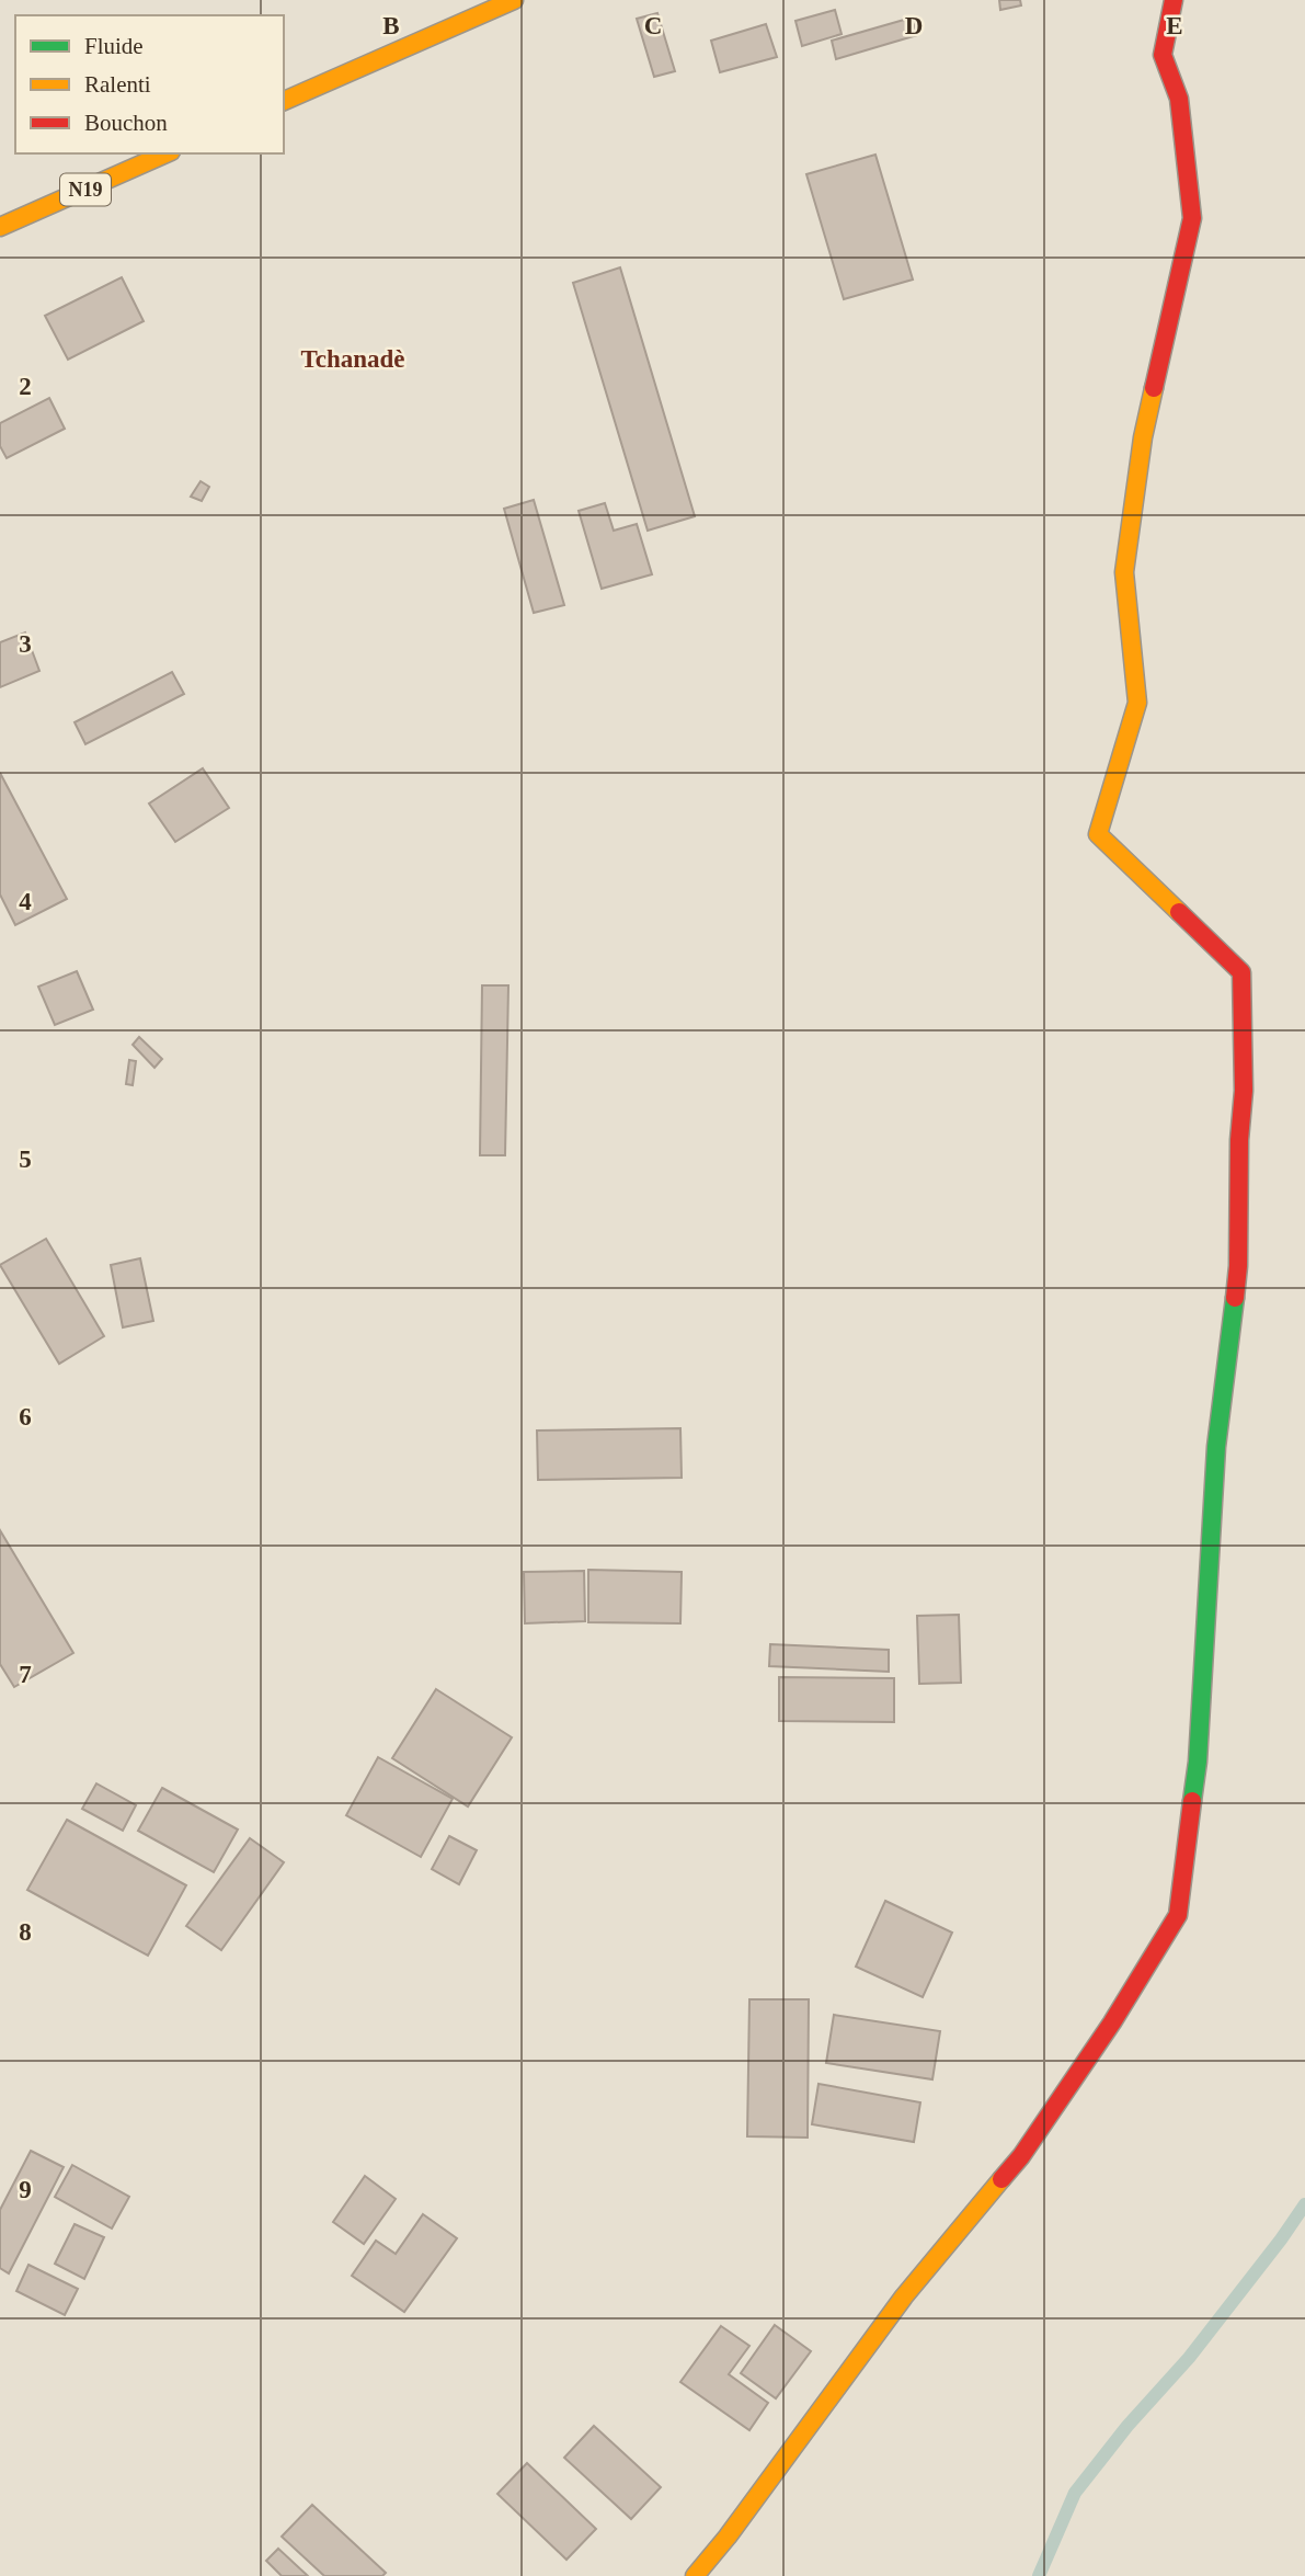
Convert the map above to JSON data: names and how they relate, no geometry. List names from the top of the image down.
{
  "streets": {
    "street": ["N19"]
  },
  "districts": ["Tchanadè"],
  "legend": ["Fluide", "Ralenti", "Bouchon"],
  "grid": {
    "columns": [
      "B",
      "C",
      "D",
      "E"
    ],
    "rows": [
      "2",
      "3",
      "4",
      "5",
      "6",
      "7",
      "8",
      "9"
    ]
  }
}
